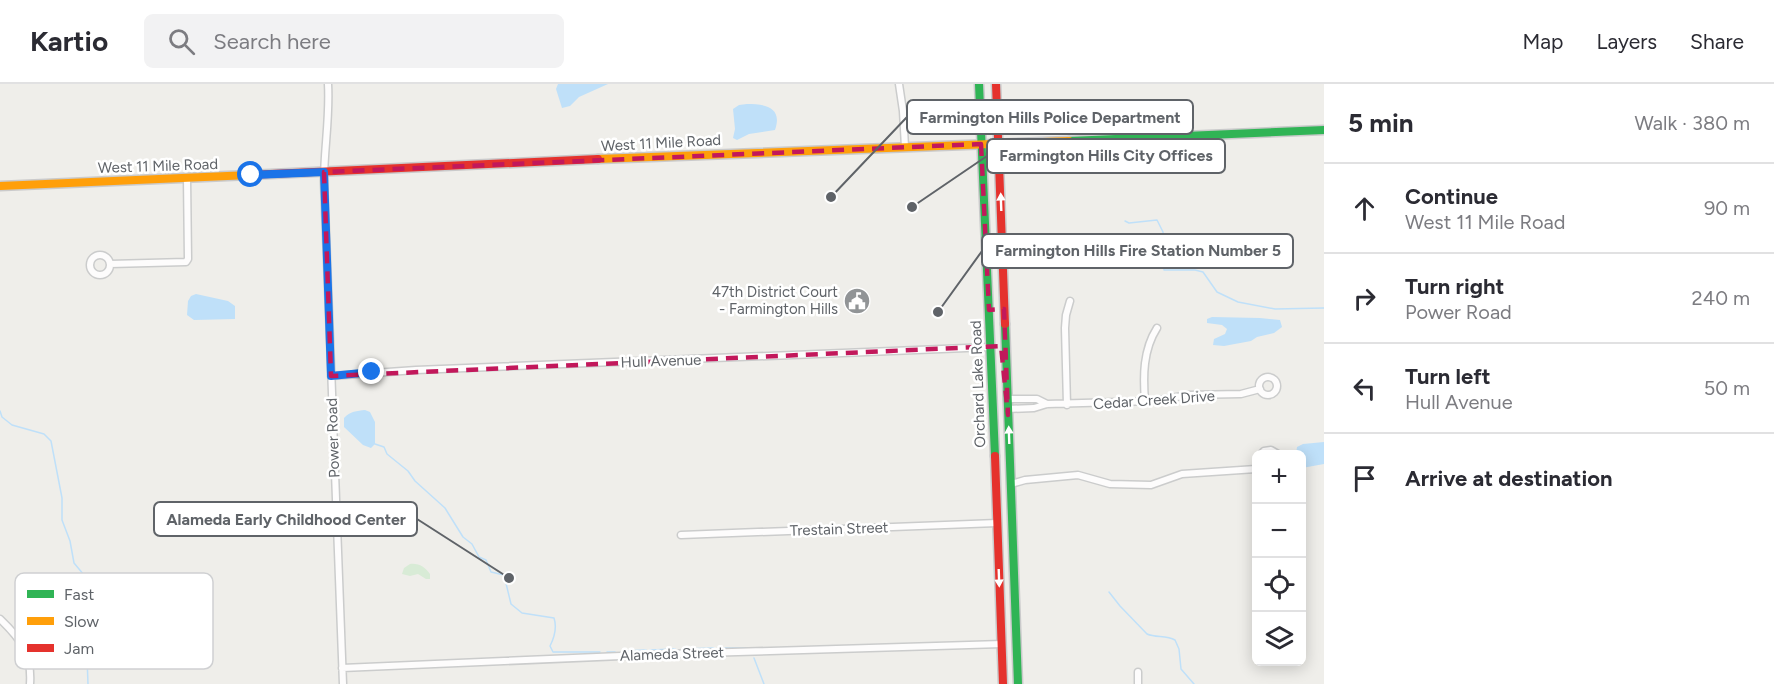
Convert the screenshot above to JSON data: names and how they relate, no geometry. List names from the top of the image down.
{
  "streets": {
    "main road": ["West 11 Mile Road", "Orchard Lake Road"],
    "street": [
      "Hull Avenue",
      "Cedar Creek Drive",
      "Power Road",
      "Trestain Street",
      "Alameda Street"
    ]
  },
  "crossings": [
    ["West 11 Mile Road", "Orchard Lake Road"],
    ["West 11 Mile Road", "Power Road"],
    ["Hull Avenue", "Orchard Lake Road"],
    ["Hull Avenue", "Power Road"],
    ["Orchard Lake Road", "Cedar Creek Drive"],
    ["Orchard Lake Road", "Trestain Street"],
    ["Orchard Lake Road", "Alameda Street"],
    ["Power Road", "Alameda Street"]
  ],
  "places": {
    "other": [
      "Farmington Hills Police Department",
      "Farmington Hills City Offices",
      "Farmington Hills Fire Station Number 5",
      "Alameda Early Childhood Center"
    ],
    "public building": ["47th District Court - Farmington Hills"]
  },
  "legend": ["Fast", "Slow", "Jam"],
  "page": {
    "header": "Kartio",
    "search": "Search here",
    "nav": ["Map", "Layers", "Share"],
    "heading": ["5 min", "Walk · 380 m"],
    "list": [
      ["Continue", "West 11 Mile Road", "90 m"],
      ["Turn right", "Power Road", "240 m"],
      ["Turn left", "Hull Avenue", "50 m"],
      "Arrive at destination"
    ],
    "map_buttons": ["+", "−"]
  }
}
